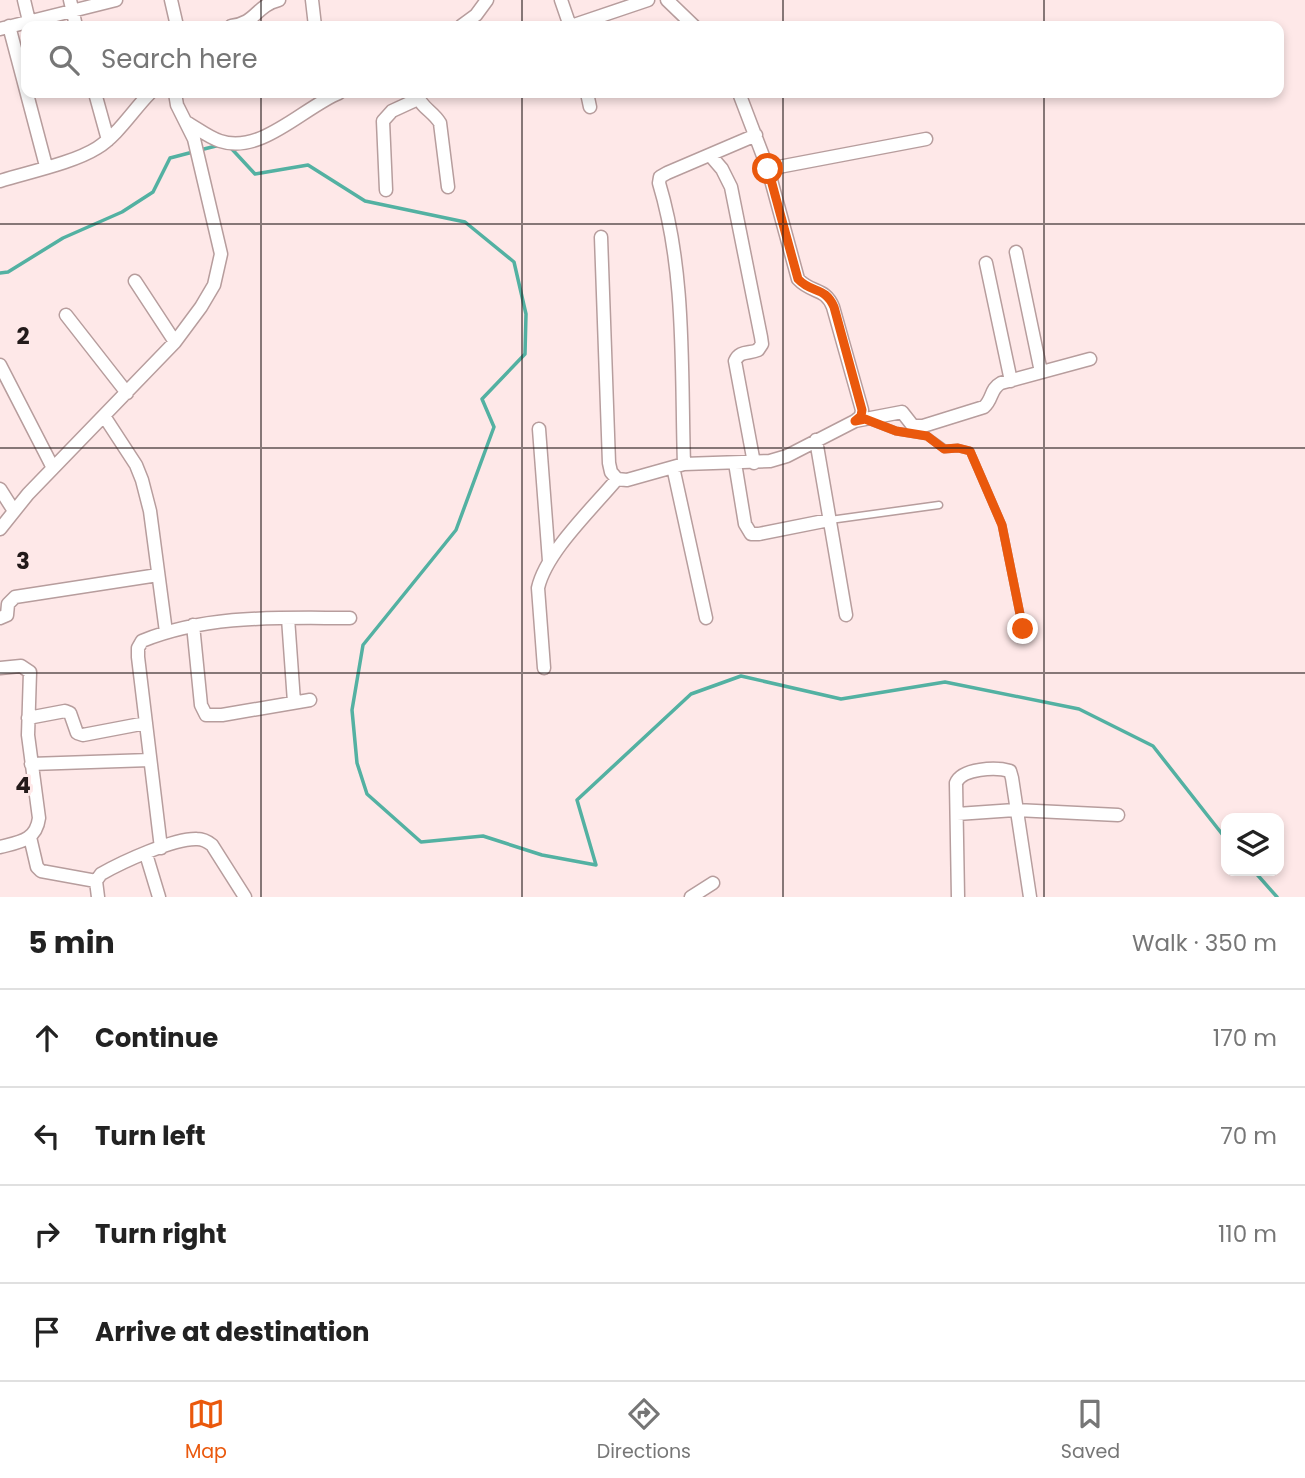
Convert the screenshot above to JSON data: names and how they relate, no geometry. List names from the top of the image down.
{
  "page": {
    "search": "Search here",
    "heading": ["5 min", "Walk · 350 m"],
    "list": [
      ["Continue", "170 m"],
      ["Turn left", "70 m"],
      ["Turn right", "110 m"],
      "Arrive at destination"
    ],
    "nav": ["Map", "Directions", "Saved"]
  },
  "grid": {
    "rows": ["2", "3", "4"]
  }
}
